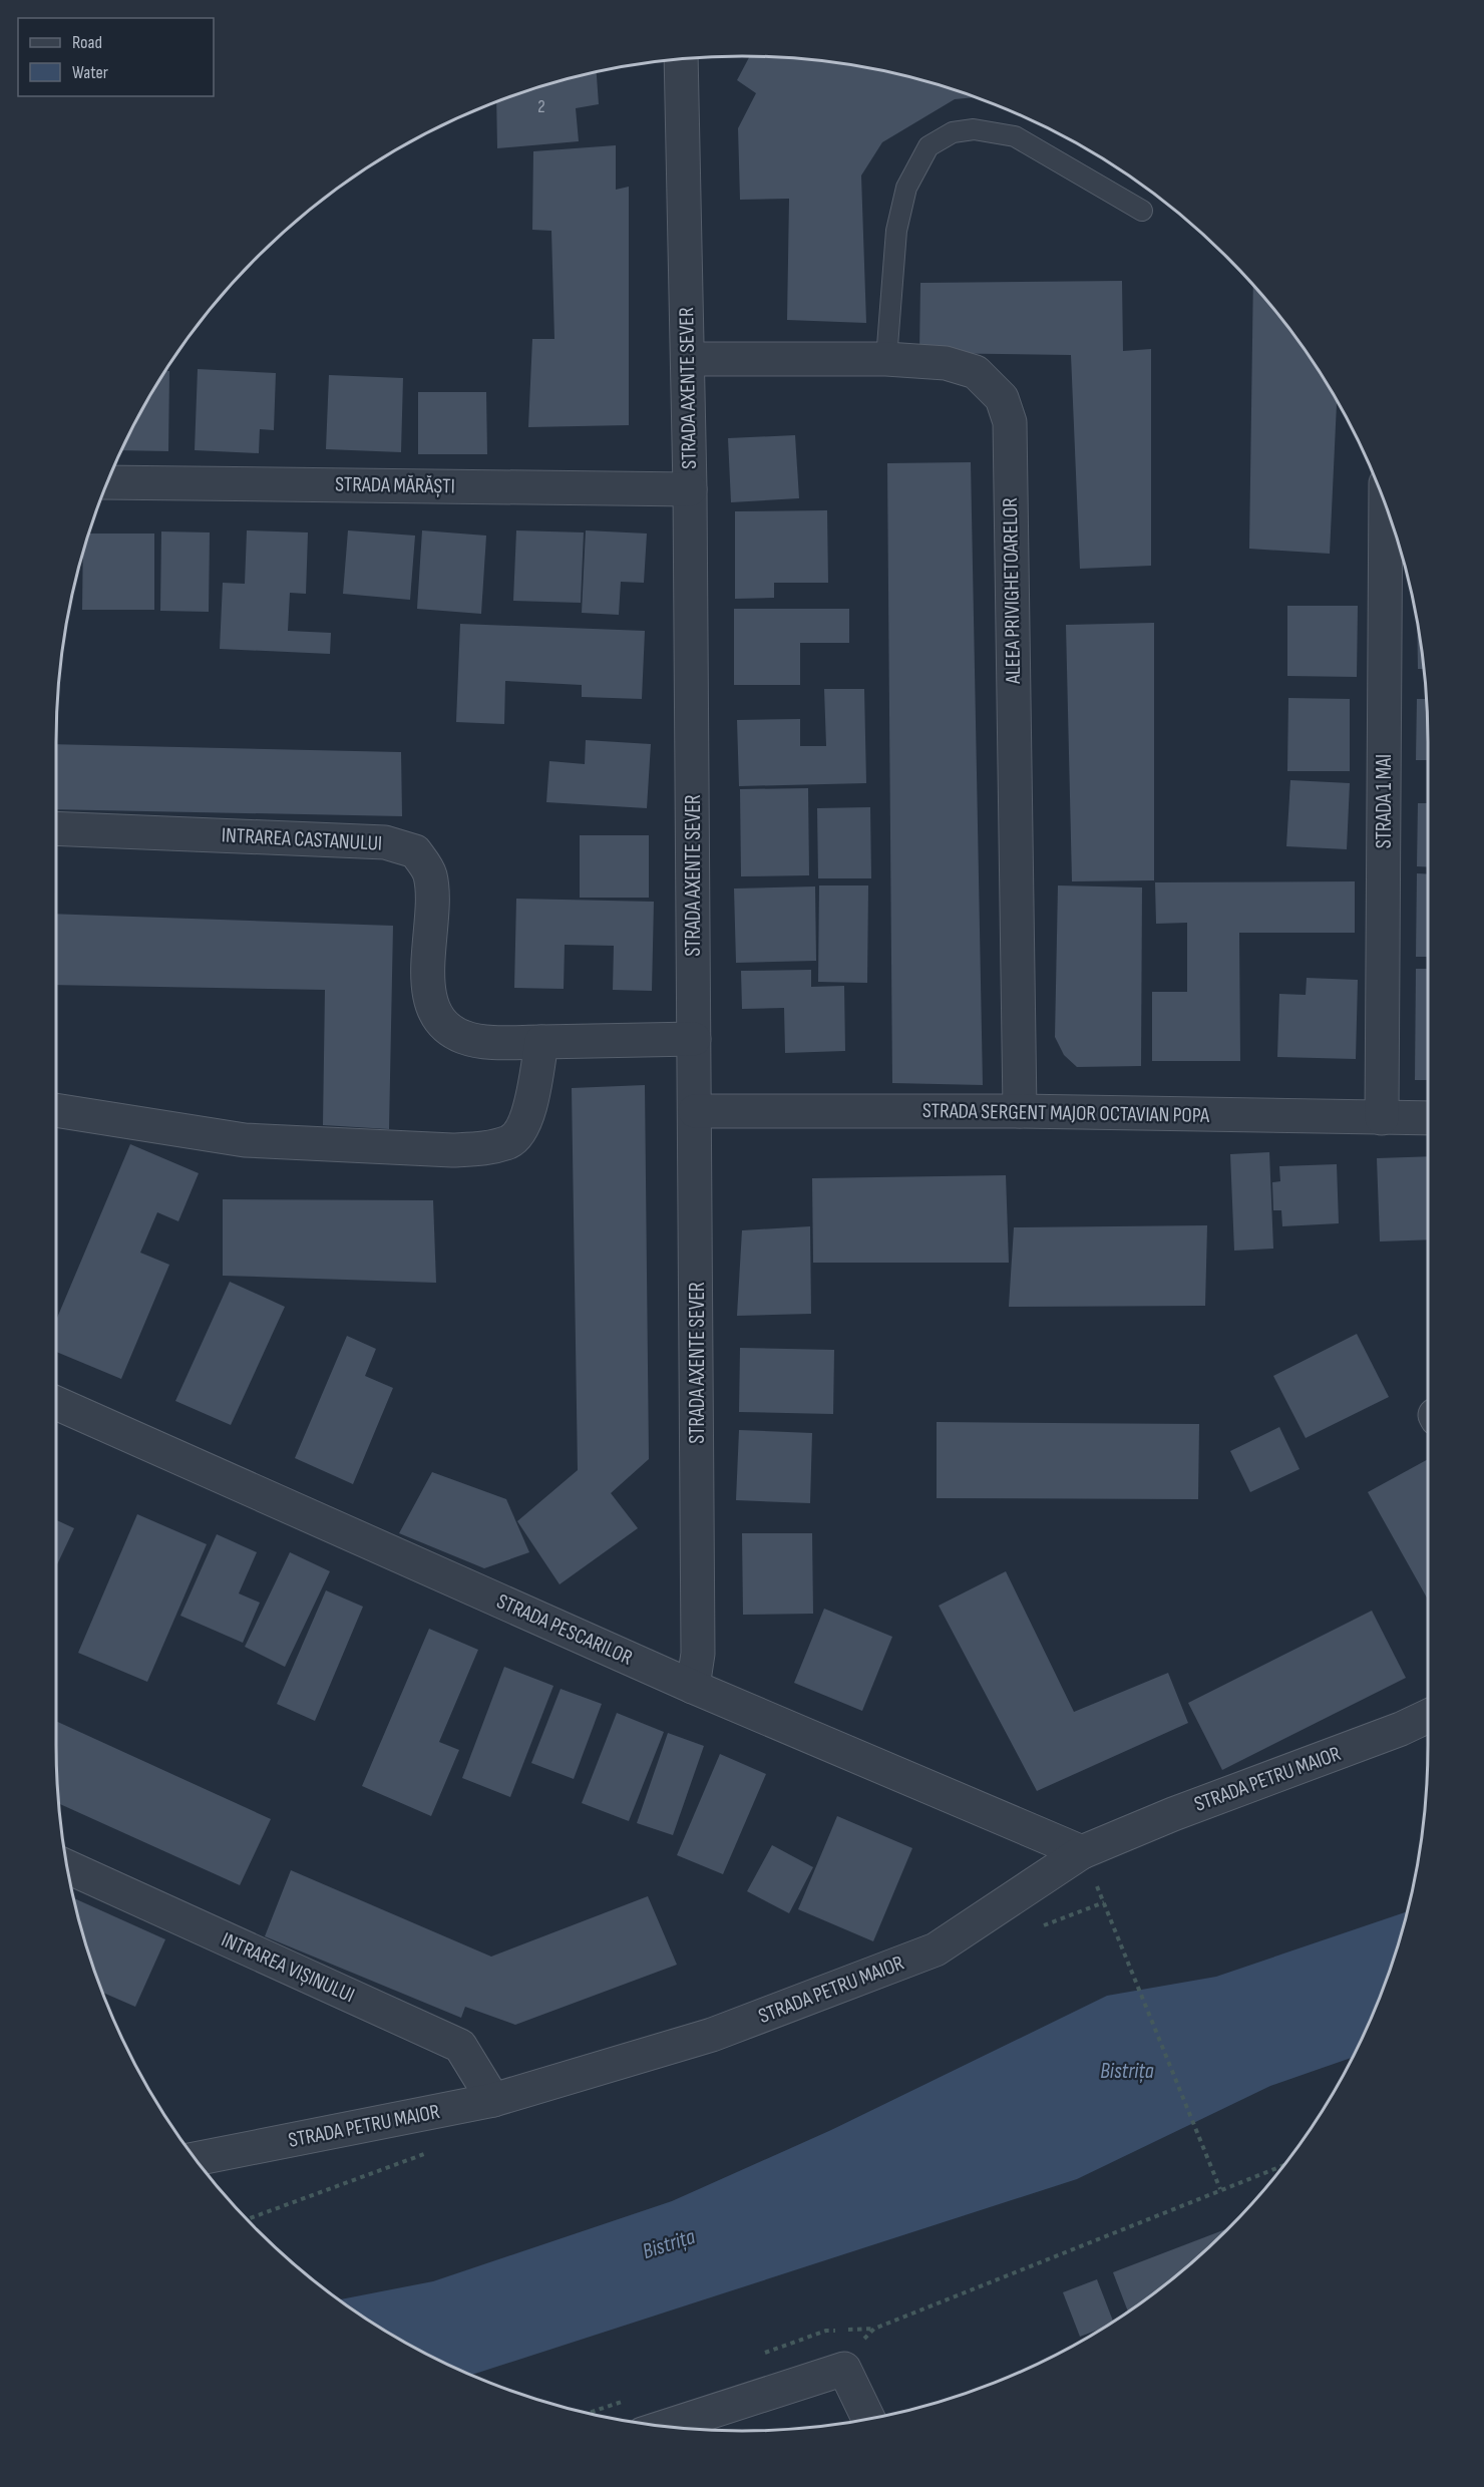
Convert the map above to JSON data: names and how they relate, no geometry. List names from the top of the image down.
{
  "streets": {
    "street": [
      "STRADA AXENTE SEVER",
      "STRADA MĂRĂȘTI",
      "ALEEA PRIVIGHETOARELOR",
      "STRADA 1 MAI",
      "INTRAREA CASTANULUI",
      "STRADA SERGENT MAJOR OCTAVIAN POPA",
      "STRADA PESCARILOR",
      "STRADA PETRU MAIOR",
      "INTRAREA VIȘINULUI"
    ]
  },
  "crossings": [
    ["STRADA AXENTE SEVER", "STRADA MĂRĂȘTI"],
    ["STRADA AXENTE SEVER", "ALEEA PRIVIGHETOARELOR"],
    ["STRADA AXENTE SEVER", "INTRAREA CASTANULUI"],
    ["STRADA AXENTE SEVER", "STRADA SERGENT MAJOR OCTAVIAN POPA"],
    ["STRADA AXENTE SEVER", "STRADA PESCARILOR"],
    ["ALEEA PRIVIGHETOARELOR", "STRADA SERGENT MAJOR OCTAVIAN POPA"],
    ["STRADA 1 MAI", "STRADA SERGENT MAJOR OCTAVIAN POPA"],
    ["STRADA PESCARILOR", "STRADA PETRU MAIOR"],
    ["STRADA PETRU MAIOR", "INTRAREA VIȘINULUI"]
  ],
  "water": ["Bistrița"],
  "house_numbers": ["2"],
  "legend": ["Road", "Water"]
}
